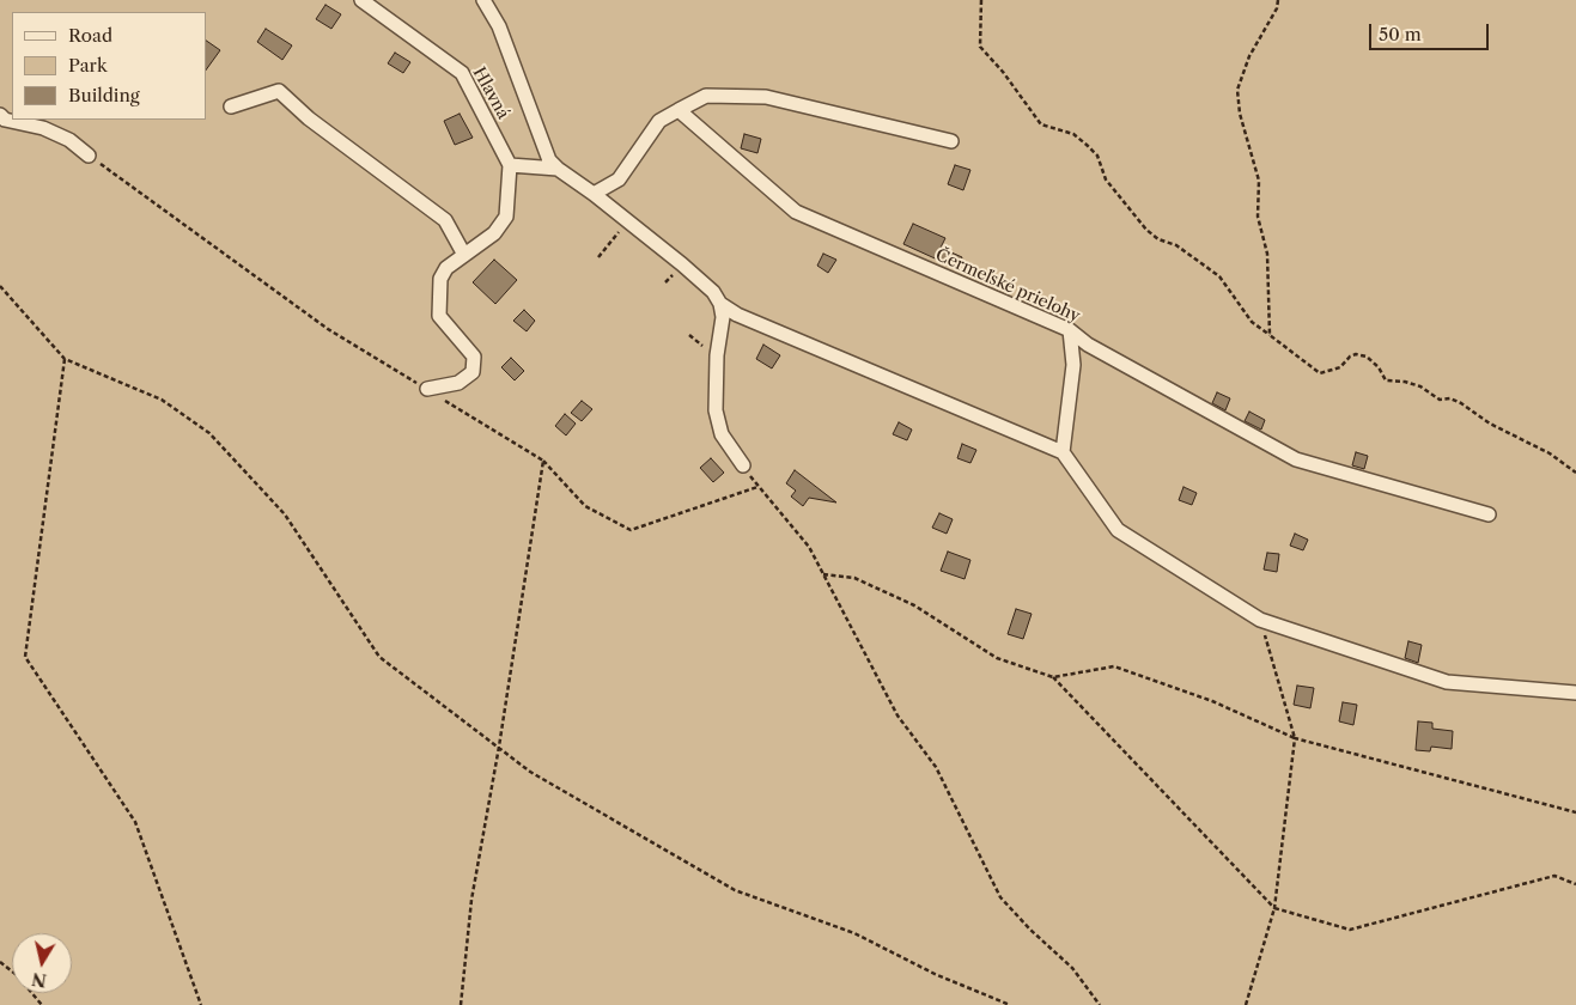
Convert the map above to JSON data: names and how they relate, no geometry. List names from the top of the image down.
{
  "streets": {
    "street": ["Hlavná", "Čermeľské prielohy"]
  },
  "legend": ["Road", "Park", "Building"],
  "scale_bar": "50 m",
  "north": "bottom"
}
